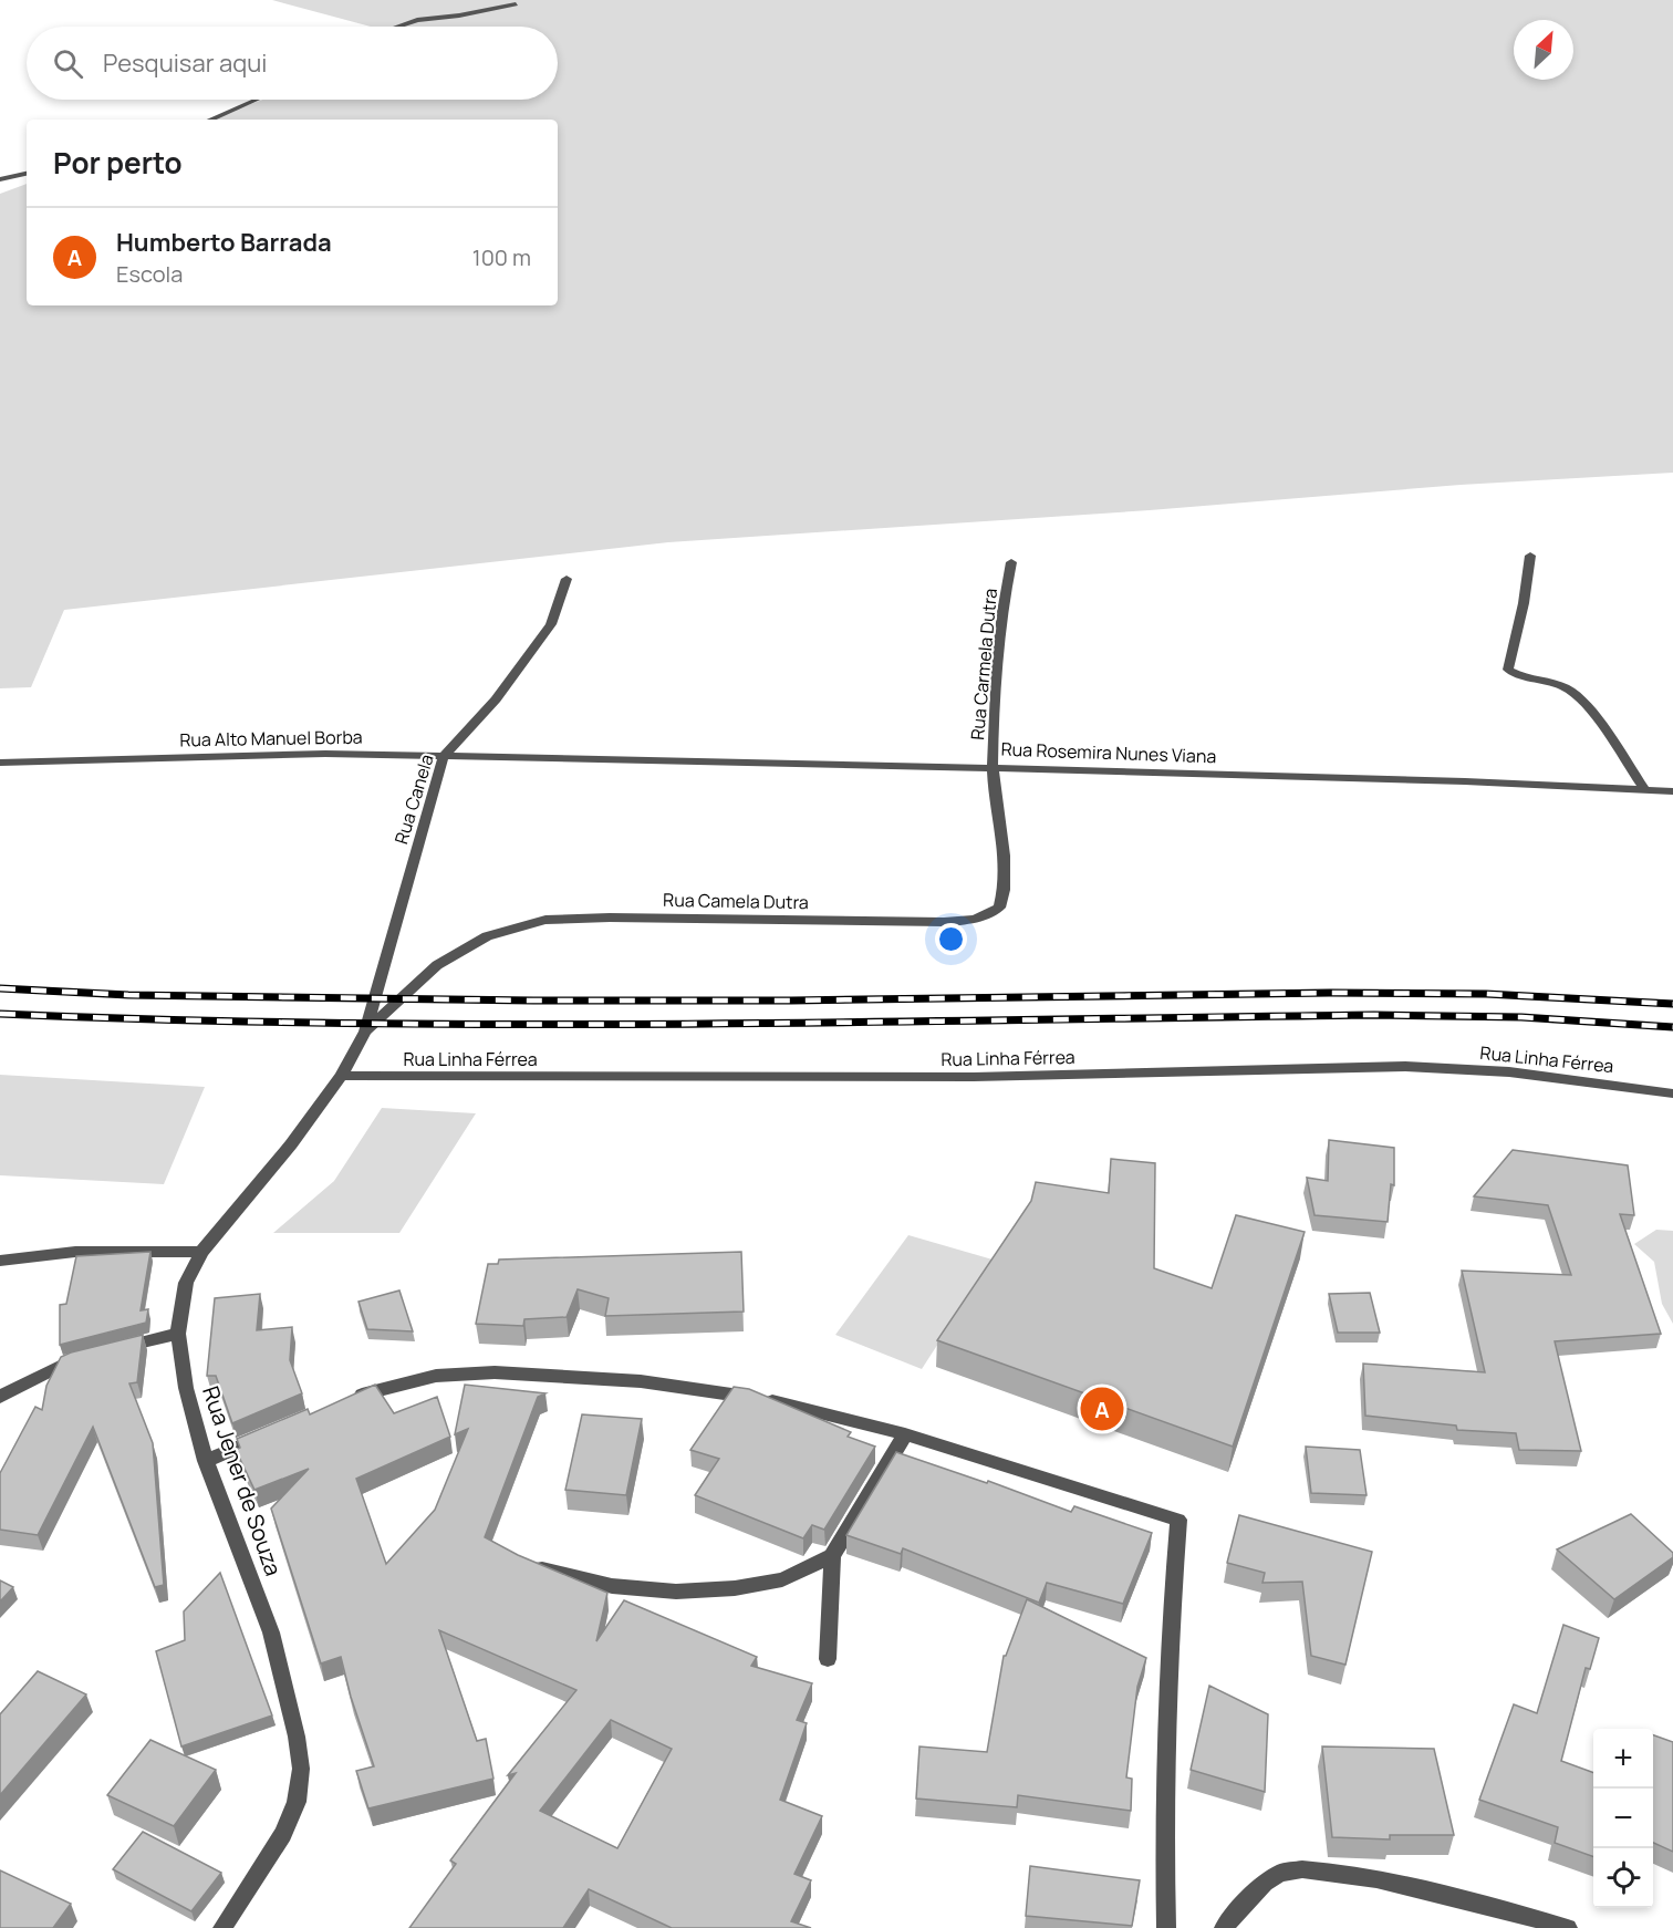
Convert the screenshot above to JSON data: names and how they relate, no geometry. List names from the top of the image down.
{
  "streets": {
    "street": [
      "Rua Carmela Dutra",
      "Rua Alto Manuel Borba",
      "Rua Rosemira Nunes Viana",
      "Rua Canela",
      "Rua Camela Dutra",
      "Rua Linha Férrea",
      "Rua Jener de Souza"
    ]
  },
  "crossings": [
    ["Rua Carmela Dutra", "Rua Rosemira Nunes Viana"],
    ["Rua Carmela Dutra", "Rua Camela Dutra"],
    ["Rua Alto Manuel Borba", "Rua Rosemira Nunes Viana"],
    ["Rua Alto Manuel Borba", "Rua Canela"],
    ["Rua Rosemira Nunes Viana", "Rua Camela Dutra"],
    ["Rua Canela", "Rua Jener de Souza"],
    ["Rua Camela Dutra", "Rua Jener de Souza"],
    ["Rua Linha Férrea", "Rua Jener de Souza"]
  ],
  "north": "top right",
  "page": {
    "search": "Pesquisar aqui",
    "heading": "Por perto",
    "list": [
      {
        "mark": "A",
        "name": "Humberto Barrada",
        "note": "Escola",
        "value": "100 m"
      }
    ],
    "pins": "A",
    "map_buttons": ["+", "−"]
  }
}
